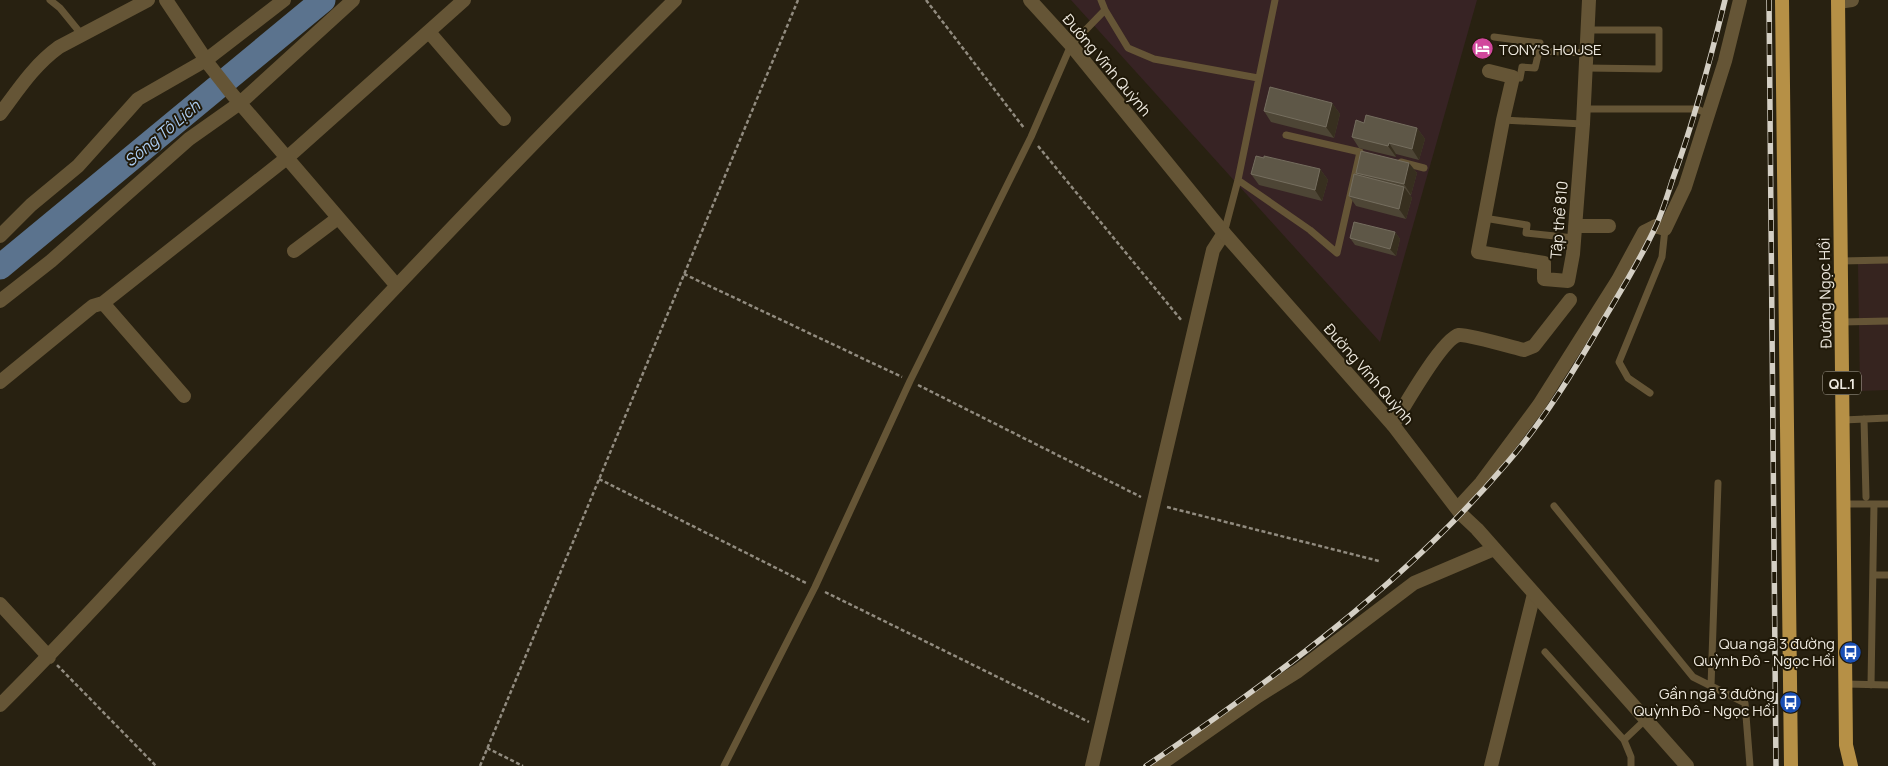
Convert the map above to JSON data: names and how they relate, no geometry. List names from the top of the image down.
{
  "streets": {
    "highway": ["Đường Ngọc Hồi", "QL.1"],
    "street": ["Đường Vĩnh Quỳnh", "Tập thể 810"]
  },
  "water": ["Sông Tô Lịch"],
  "places": {
    "hotel": ["TONY'S HOUSE"],
    "bus stop": ["Qua ngã 3 đường Quỳnh Đô - Ngọc Hồi", "Gần ngã 3 đường Quỳnh Đô - Ngọc Hồi"]
  }
}
